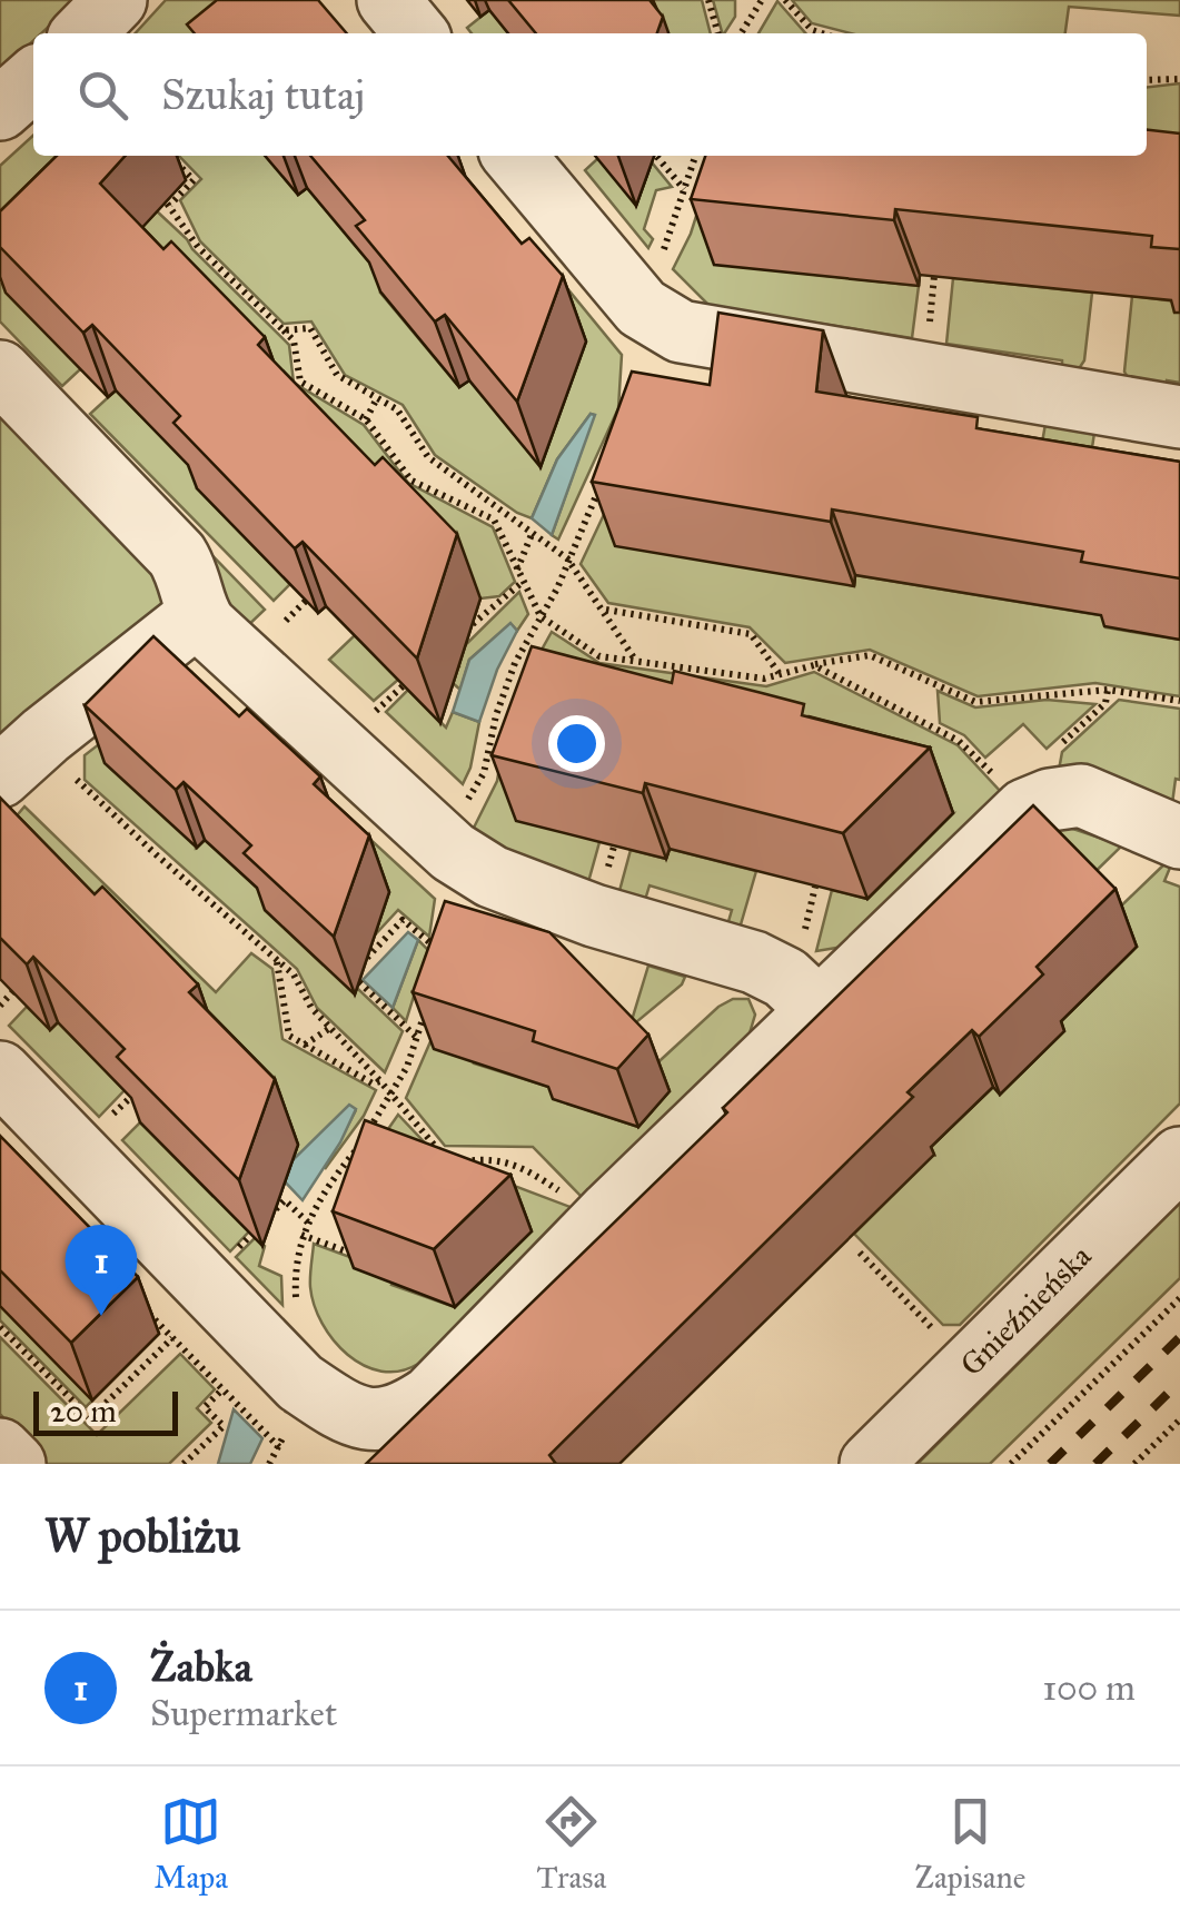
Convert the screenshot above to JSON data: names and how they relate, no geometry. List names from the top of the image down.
{
  "streets": {
    "street": ["Gnieźnieńska"]
  },
  "scale_bar": "20 m",
  "page": {
    "search": "Szukaj tutaj",
    "pins": "1",
    "scale": "20 m",
    "heading": "W pobliżu",
    "list": [
      {
        "mark": "1",
        "name": "Żabka",
        "note": "Supermarket",
        "value": "100 m"
      }
    ],
    "nav": ["Mapa", "Trasa", "Zapisane"]
  }
}
